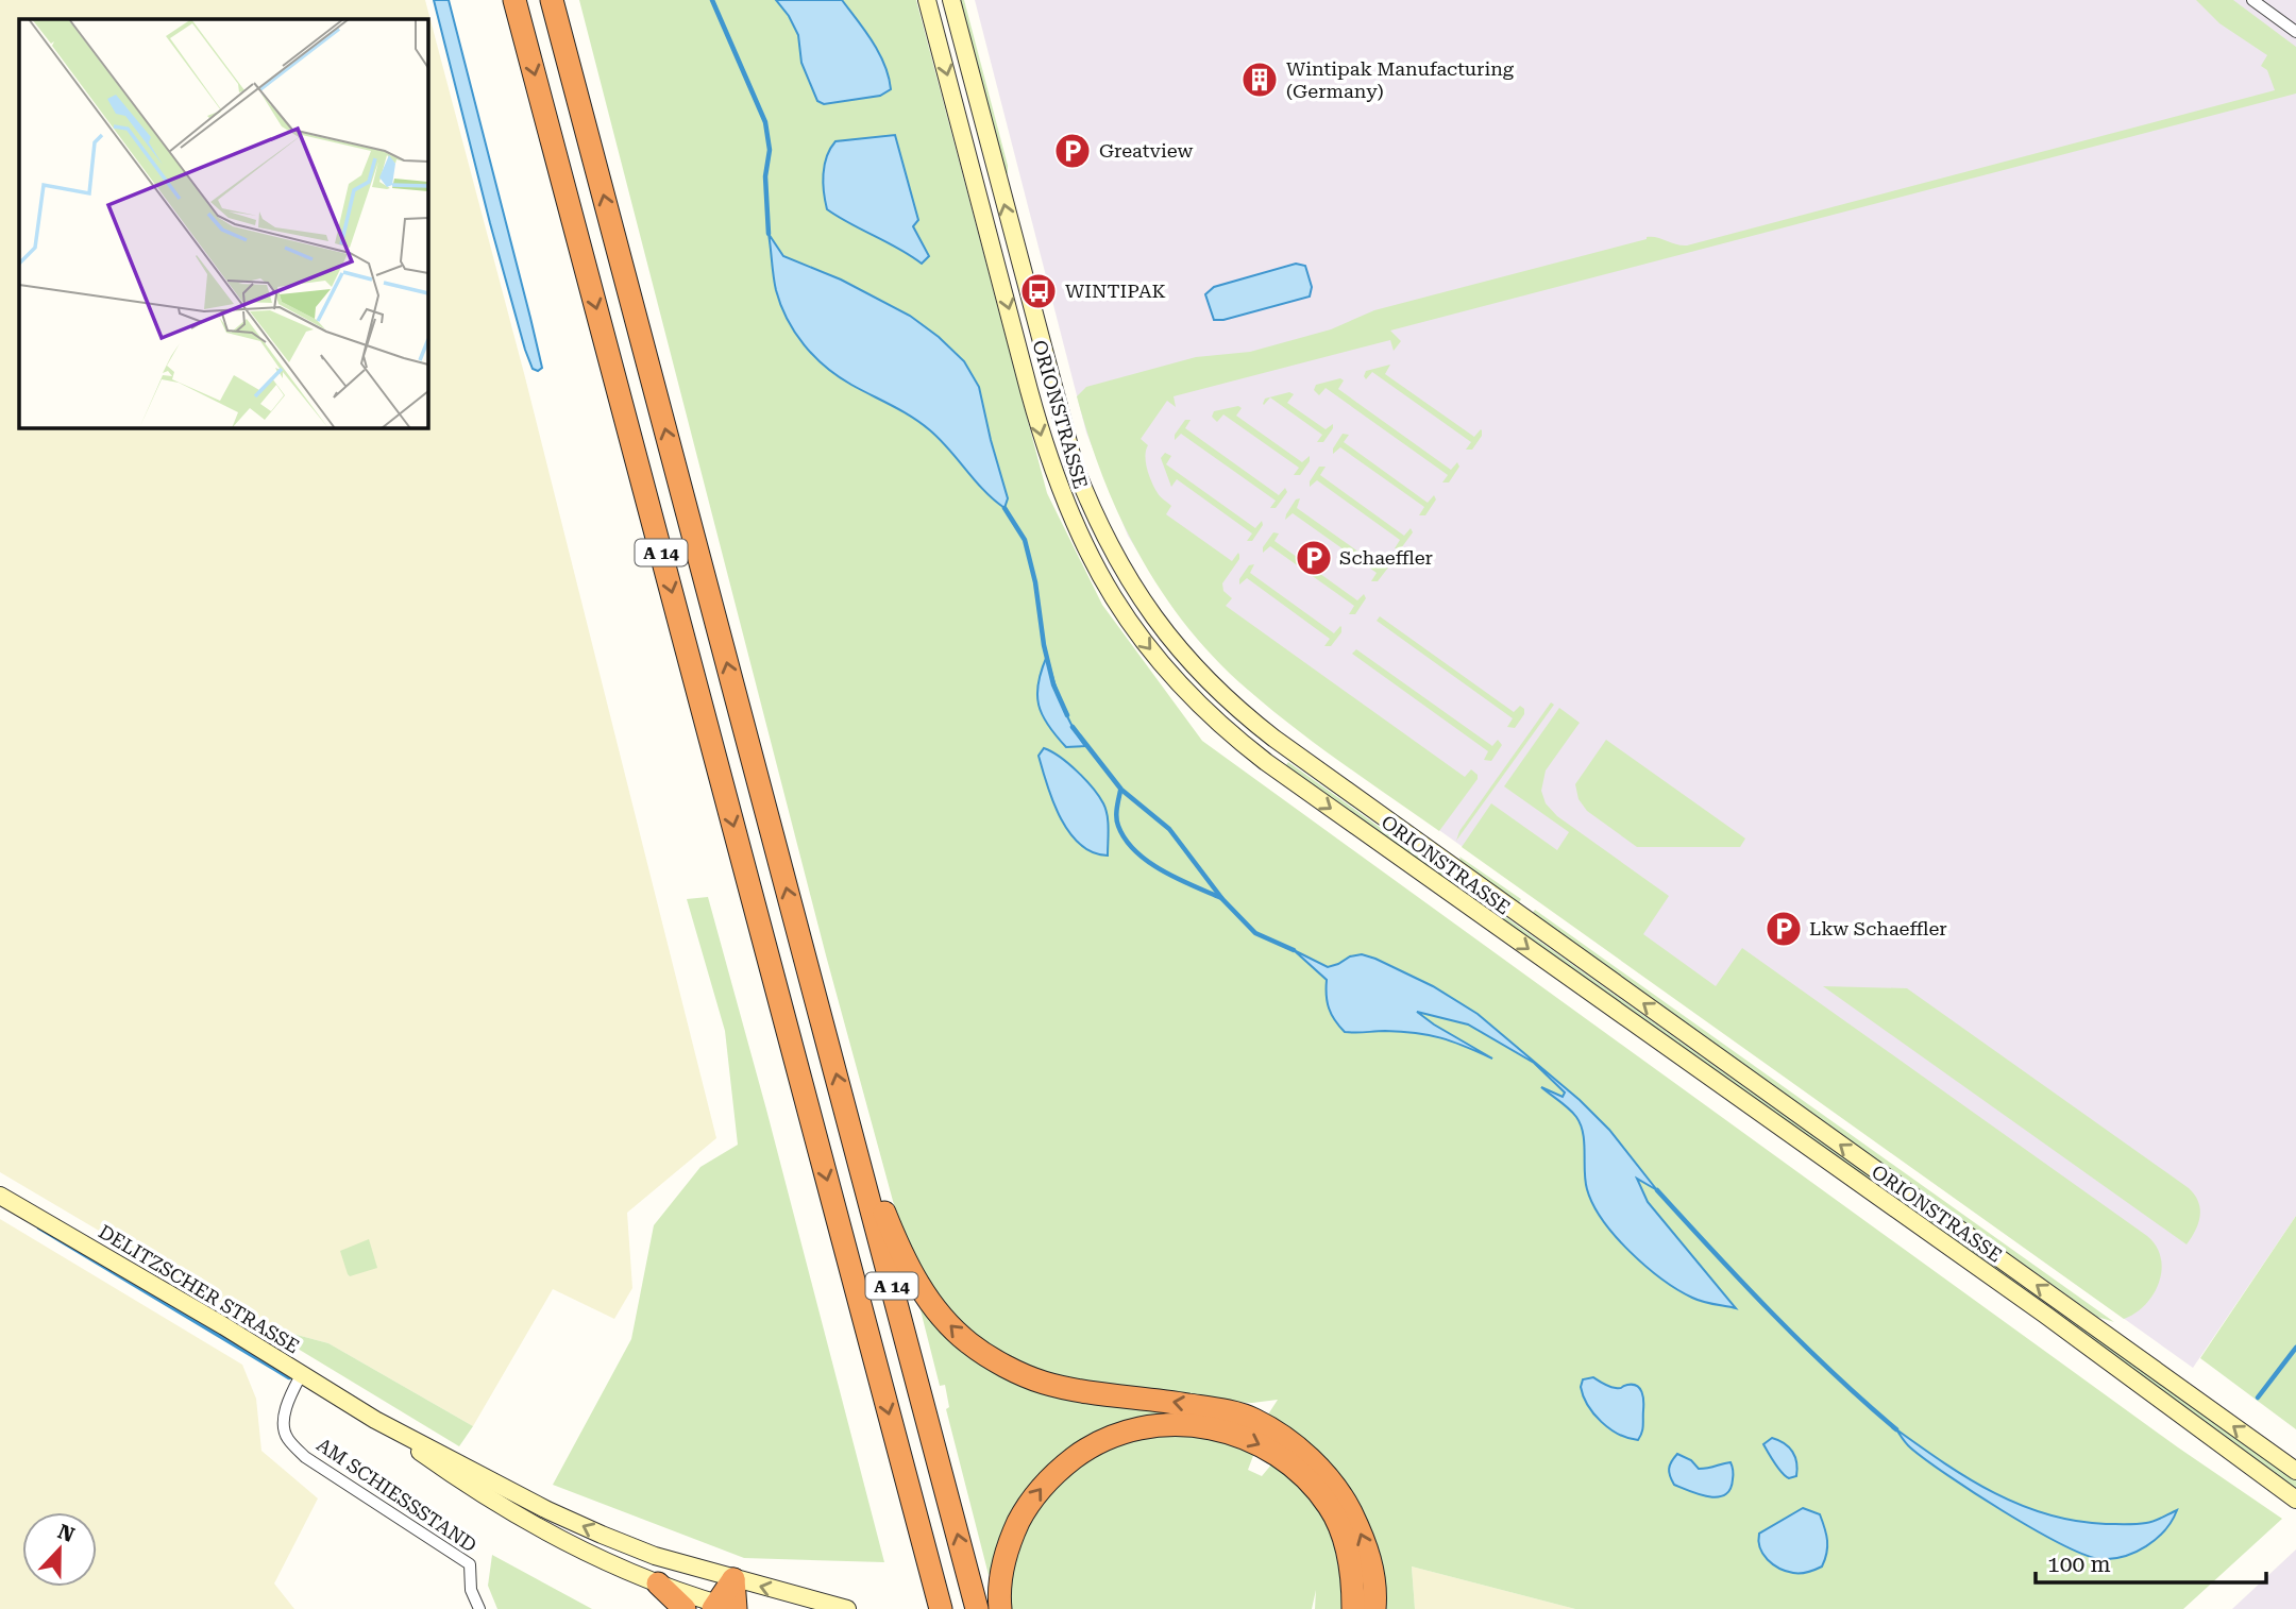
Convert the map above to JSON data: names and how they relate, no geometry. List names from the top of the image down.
{
  "streets": {
    "highway": ["A 14"],
    "street": ["ORIONSTRASSE", "DELITZSCHER STRASSE", "AM SCHIESSSTAND"]
  },
  "crossings": [
    ["DELITZSCHER STRASSE", "AM SCHIESSSTAND"]
  ],
  "places": {
    "building": ["Wintipak Manufacturing (Germany)"],
    "parking": ["Greatview", "Schaeffler", "Lkw Schaeffler"],
    "bus stop": ["WINTIPAK"]
  },
  "scale_bar": "100 m",
  "north": "top"
}
